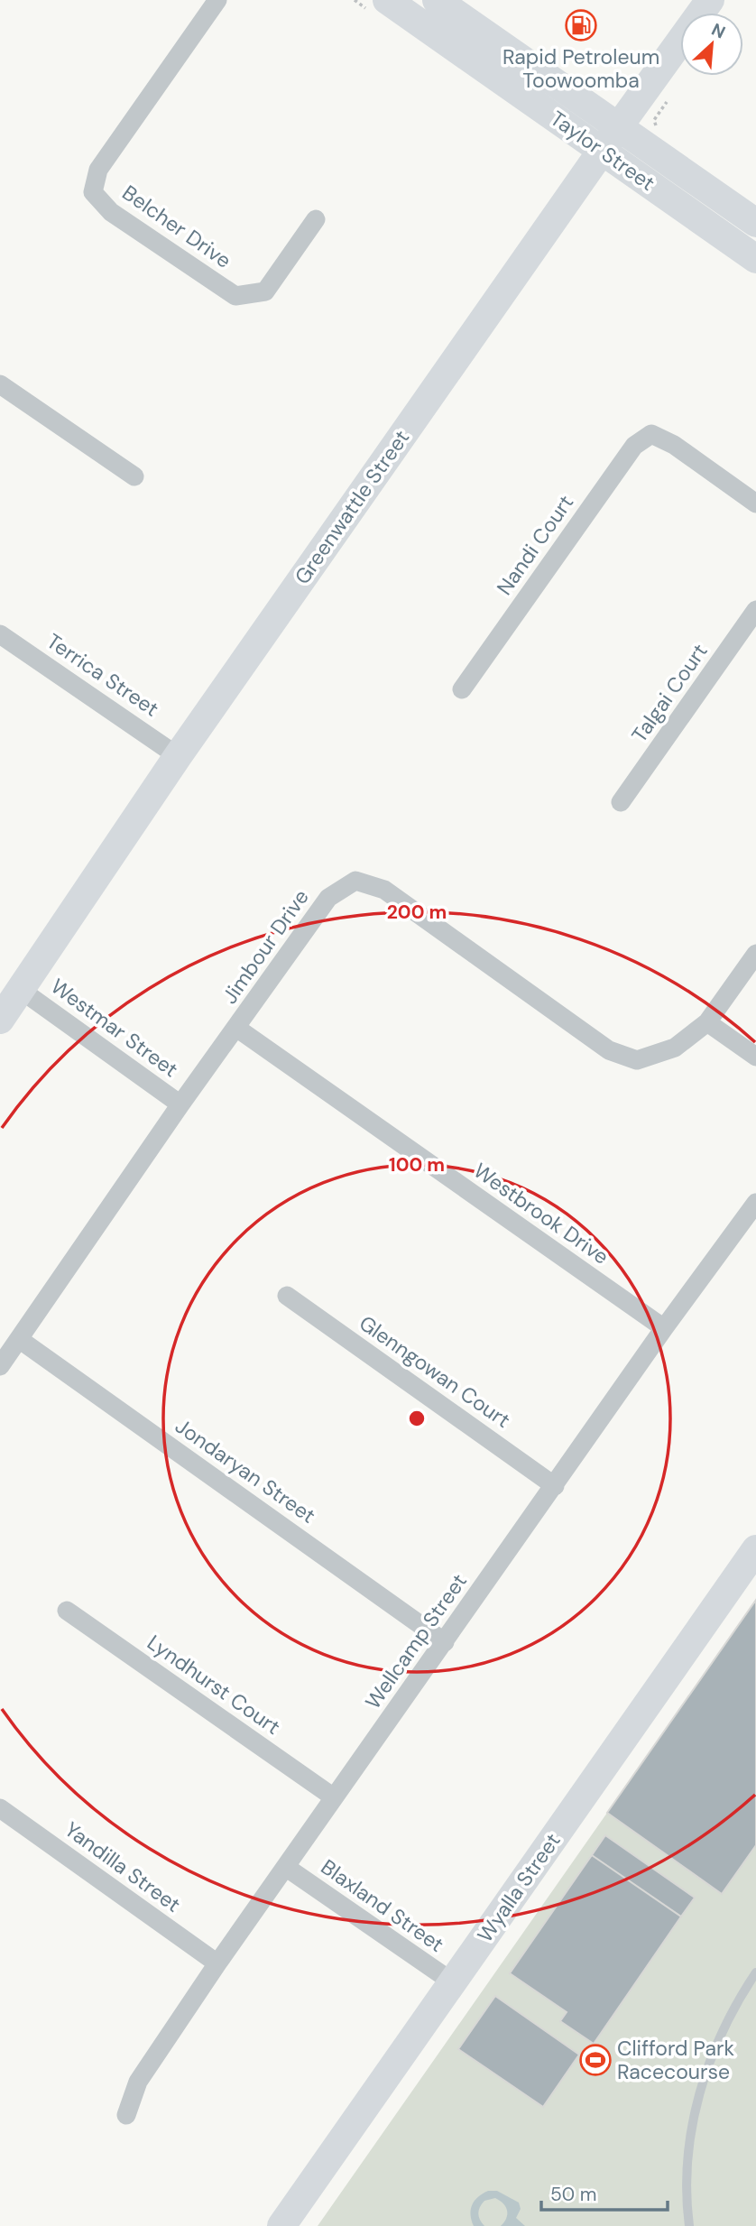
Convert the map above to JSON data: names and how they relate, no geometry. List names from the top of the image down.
{
  "streets": {
    "street": [
      "Taylor Street",
      "Belcher Drive",
      "Greenwattle Street",
      "Nandi Court",
      "Terrica Street",
      "Talgai Court",
      "Jimbour Drive",
      "Westmar Street",
      "Westbrook Drive",
      "Glenngowan Court",
      "Jondaryan Street",
      "Wellcamp Street",
      "Lyndhurst Court",
      "Yandilla Street",
      "Wyalla Street",
      "Blaxland Street"
    ]
  },
  "crossings": [
    ["Taylor Street", "Greenwattle Street"],
    ["Greenwattle Street", "Terrica Street"],
    ["Greenwattle Street", "Westmar Street"],
    ["Jimbour Drive", "Westmar Street"],
    ["Jimbour Drive", "Westbrook Drive"],
    ["Jimbour Drive", "Jondaryan Street"],
    ["Westbrook Drive", "Wellcamp Street"],
    ["Glenngowan Court", "Wellcamp Street"],
    ["Jondaryan Street", "Wellcamp Street"],
    ["Wellcamp Street", "Lyndhurst Court"],
    ["Wellcamp Street", "Yandilla Street"],
    ["Wellcamp Street", "Blaxland Street"],
    ["Wyalla Street", "Blaxland Street"]
  ],
  "places": {
    "fuel station": ["Rapid Petroleum Toowoomba"],
    "sports": ["Clifford Park Racecourse"]
  },
  "scale_bar": "50 m",
  "north": "top right",
  "rings": ["200 m", "100 m"]
}
